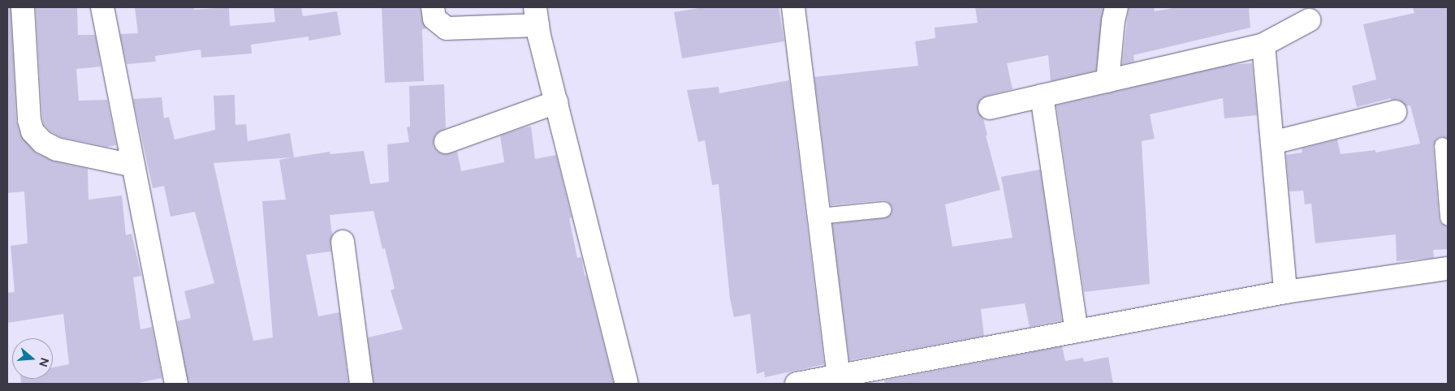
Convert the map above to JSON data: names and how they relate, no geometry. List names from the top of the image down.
{
  "north": "right"
}
